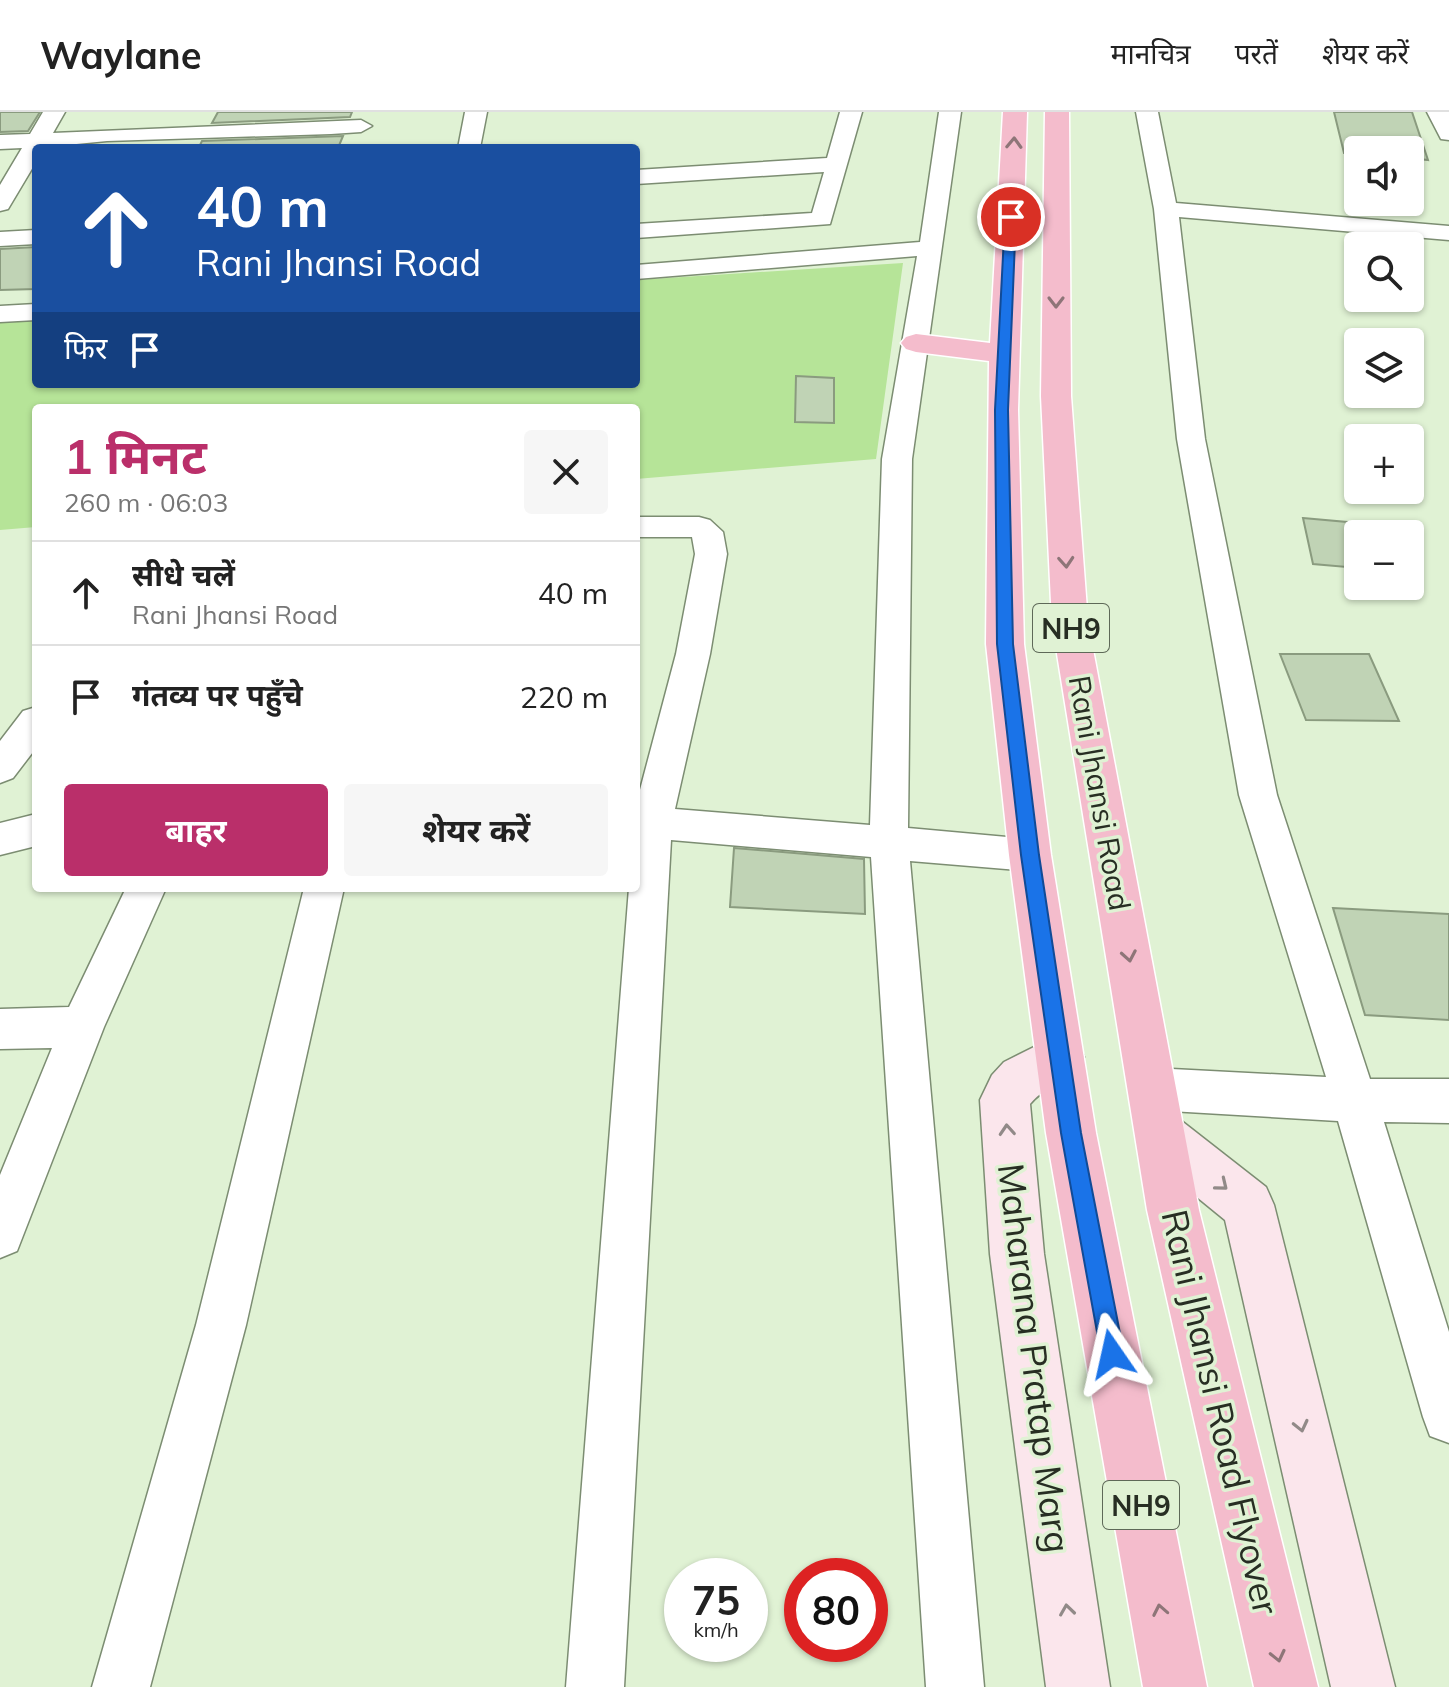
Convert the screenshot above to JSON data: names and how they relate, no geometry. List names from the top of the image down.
{
  "streets": {
    "highway": ["NH9", "Rani Jhansi Road", "Rani Jhansi Road Flyover"],
    "main road": ["Maharana Pratap Marg"]
  },
  "crossings": [
    ["NH9", "Maharana Pratap Marg"],
    ["Rani Jhansi Road", "Rani Jhansi Road Flyover"]
  ],
  "page": {
    "header": "Waylane",
    "nav": ["मानचित्र", "परतें", "शेयर करें"],
    "map_buttons": ["+", "−"],
    "turn": ["40 m", "Rani Jhansi Road"],
    "then": "फिर",
    "heading": ["1 मिनट", "260 m · 06:03"],
    "list": [
      {
        "name": "सीधे चलें",
        "note": "Rani Jhansi Road",
        "value": "40 m"
      },
      {
        "name": "गंतव्य पर पहुँचे",
        "value": "220 m"
      }
    ],
    "buttons": ["बाहर", "शेयर करें"],
    "speed": "75 km/h",
    "limit": "80"
  }
}
